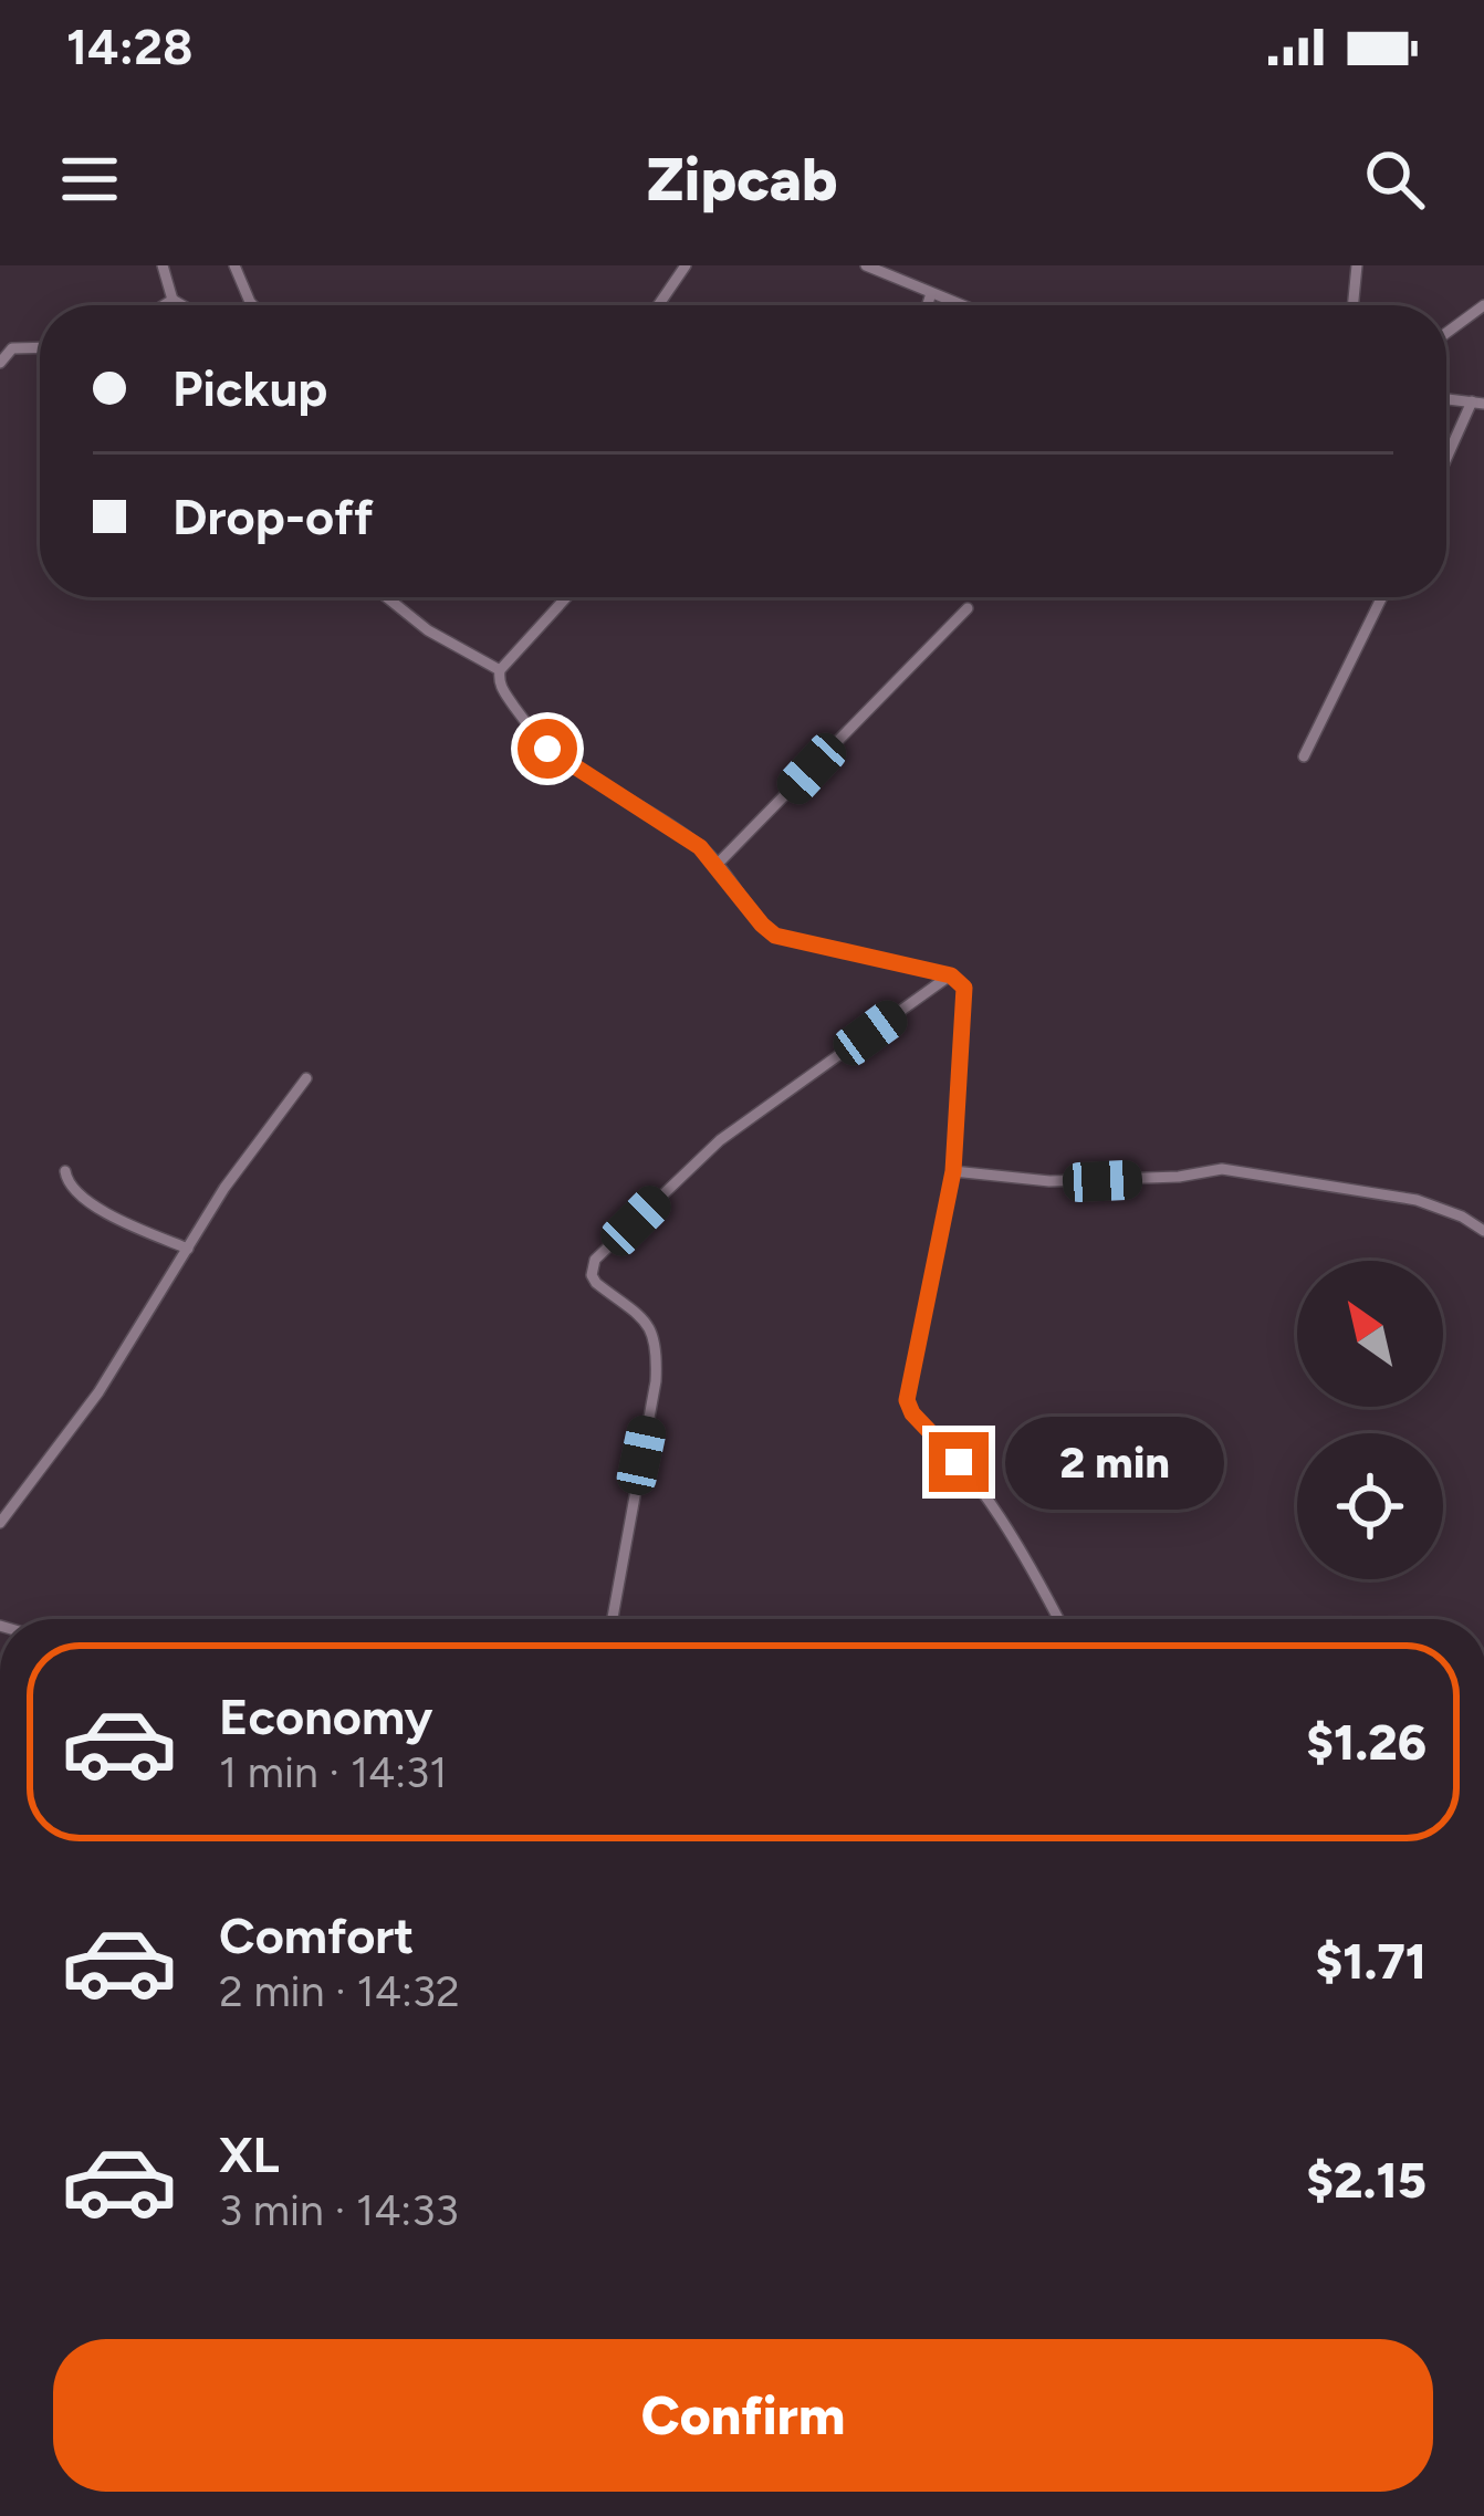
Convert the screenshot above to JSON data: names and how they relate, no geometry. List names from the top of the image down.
{
  "north": "top left",
  "page": {
    "status": "14:28",
    "header": "Zipcab",
    "banner": ["Pickup", "Drop-off"],
    "bubble": "2 min",
    "list": [
      {
        "name": "Economy",
        "note": "1 min · 14:31",
        "value": "$1.26"
      },
      {
        "name": "Comfort",
        "note": "2 min · 14:32",
        "value": "$1.71"
      },
      {
        "name": "XL",
        "note": "3 min · 14:33",
        "value": "$2.15"
      }
    ],
    "buttons": "Confirm"
  }
}
